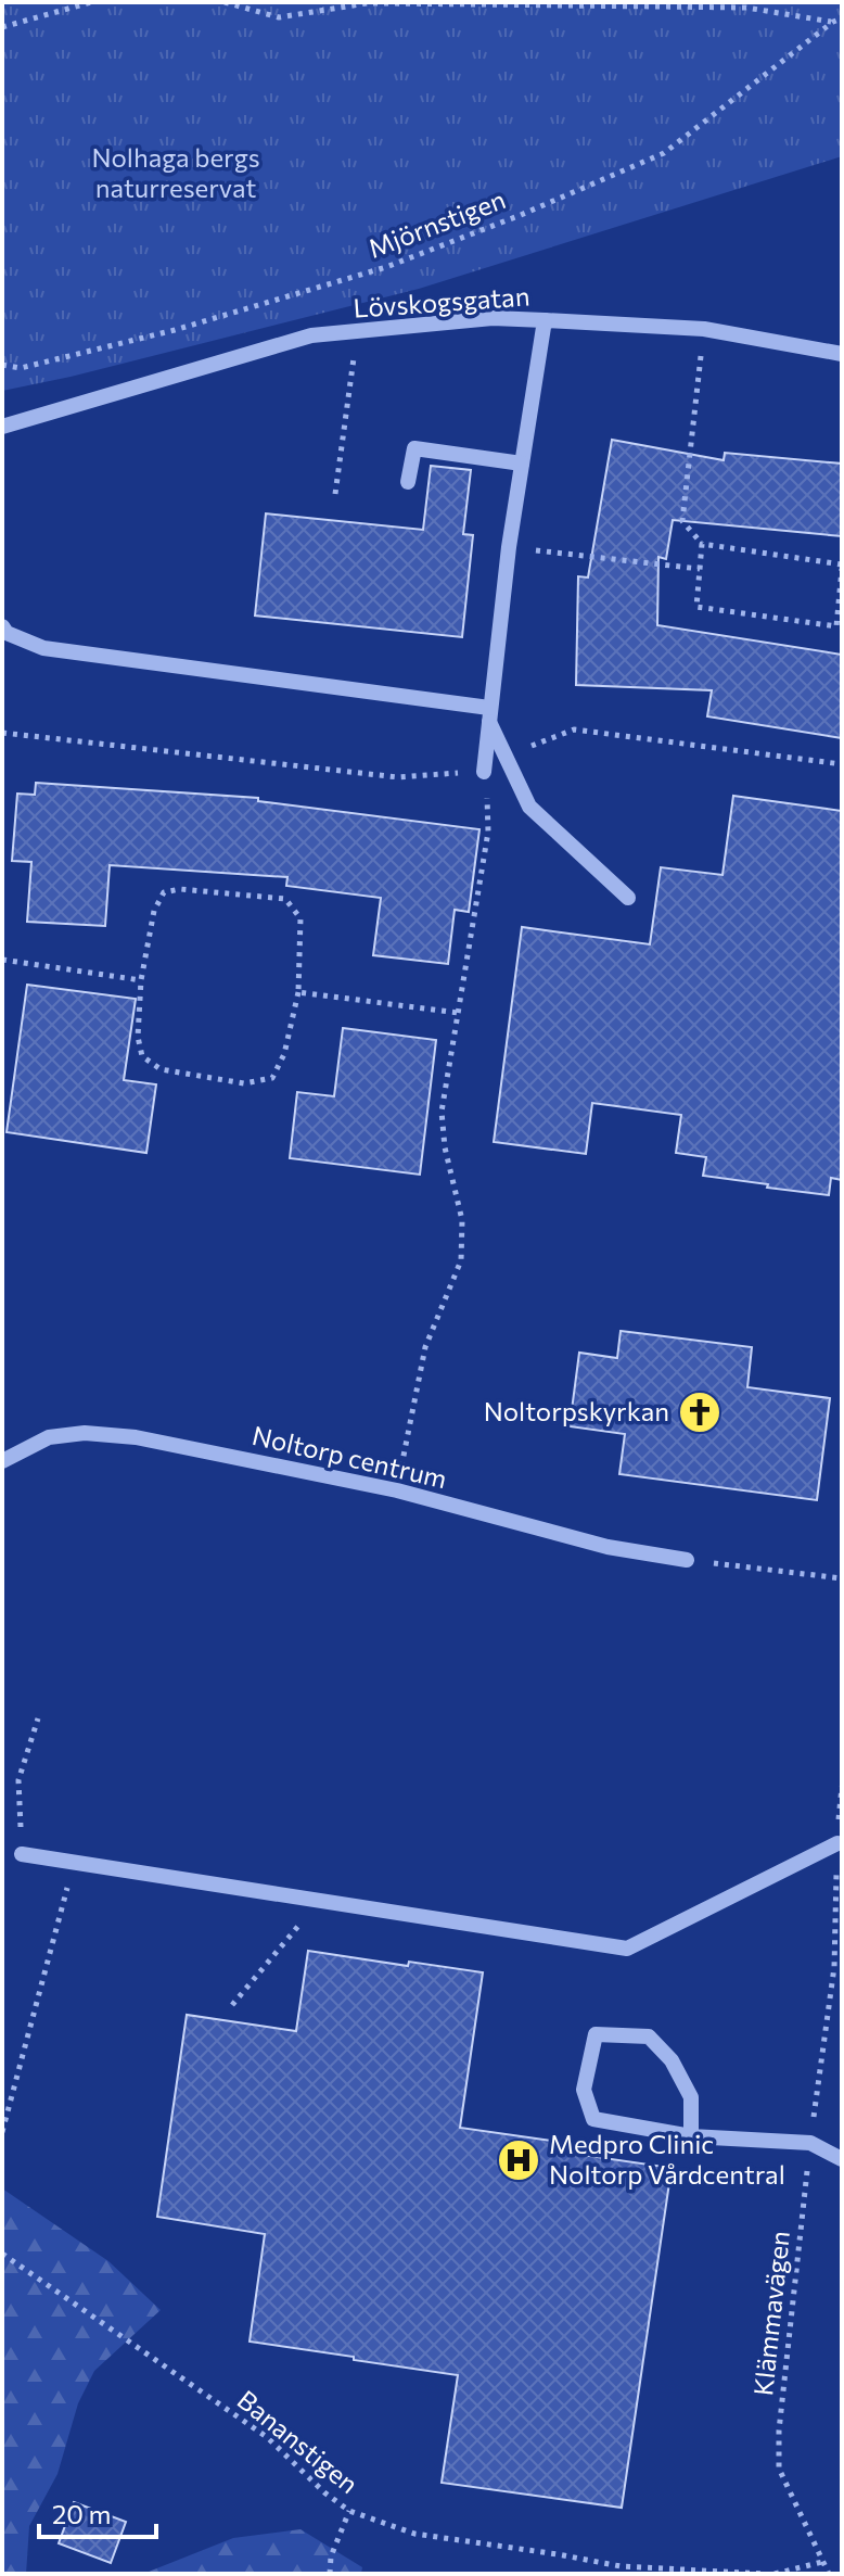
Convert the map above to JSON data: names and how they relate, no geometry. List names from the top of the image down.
{
  "streets": {
    "street": ["Lövskogsgatan", "Noltorp centrum"],
    "path": ["Mjörnstigen", "Klämmavägen", "Bananstigen"]
  },
  "parks": ["Nolhaga bergs naturreservat"],
  "places": {
    "church": ["Noltorpskyrkan"],
    "hospital": ["Medpro Clinic Noltorp Vårdcentral"]
  },
  "scale_bar": "20 m"
}
